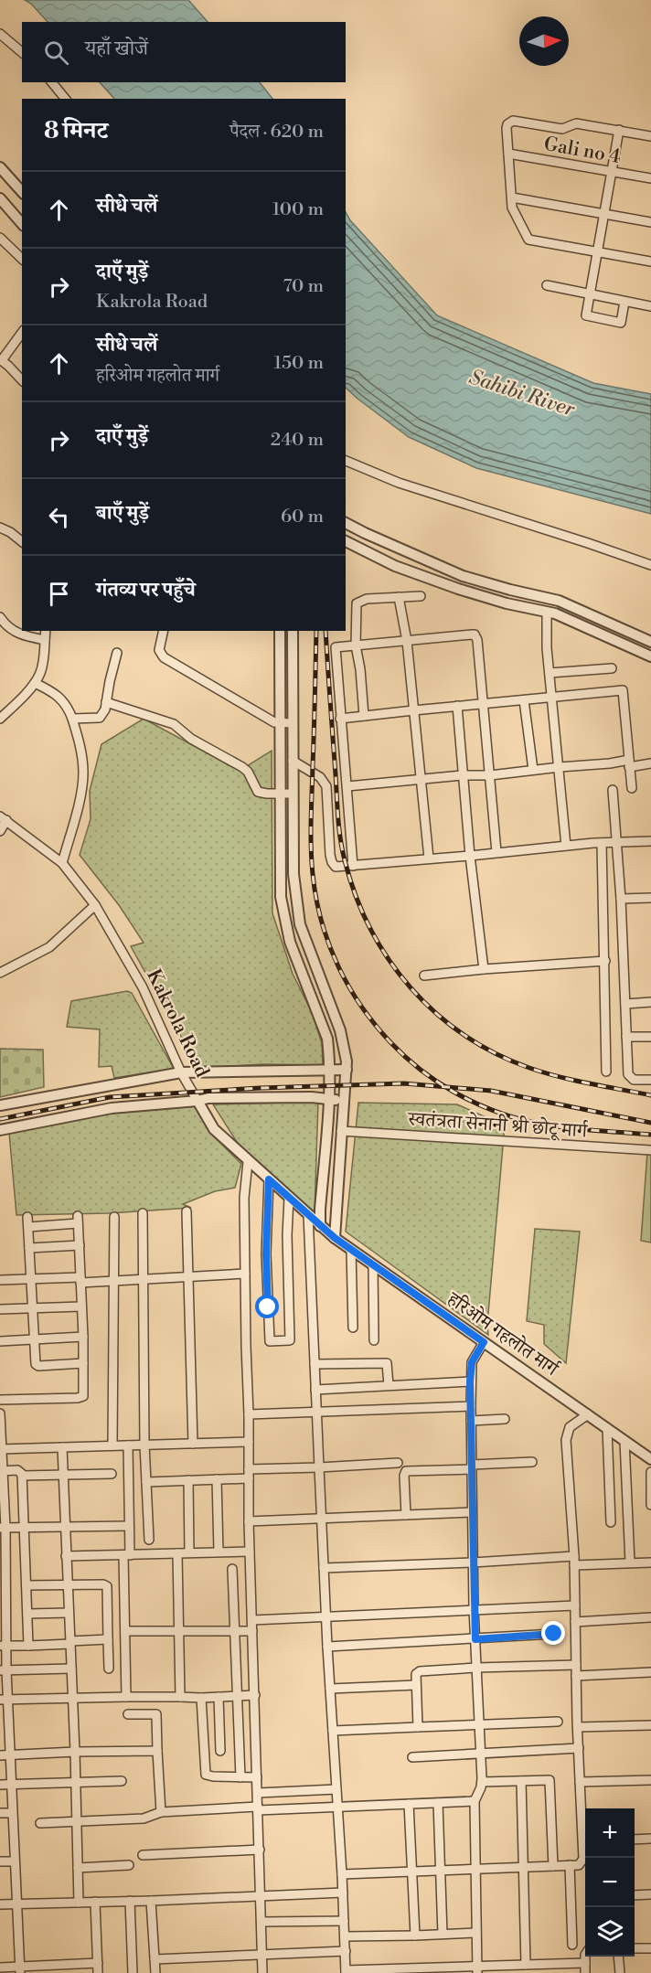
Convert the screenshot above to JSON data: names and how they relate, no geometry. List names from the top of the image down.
{
  "streets": {
    "street": [
      "Gali no 4",
      "Kakrola Road",
      "स्वतंत्रता सेनानी श्री छोटू मार्ग",
      "हरिओम गहलोत मार्ग"
    ]
  },
  "crossings": [
    ["Kakrola Road", "हरिओम गहलोत मार्ग"]
  ],
  "water": ["Sahibi River"],
  "north": "right",
  "page": {
    "search": "यहाँ खोजें",
    "heading": ["8 मिनट", "पैदल · 620 m"],
    "list": [
      ["सीधे चलें", "100 m"],
      ["दाएँ मुड़ें", "Kakrola Road", "70 m"],
      ["सीधे चलें", "हरिओम गहलोत मार्ग", "150 m"],
      ["दाएँ मुड़ें", "240 m"],
      ["बाएँ मुड़ें", "60 m"],
      "गंतव्य पर पहुँचे"
    ],
    "map_buttons": ["+", "−"]
  }
}
